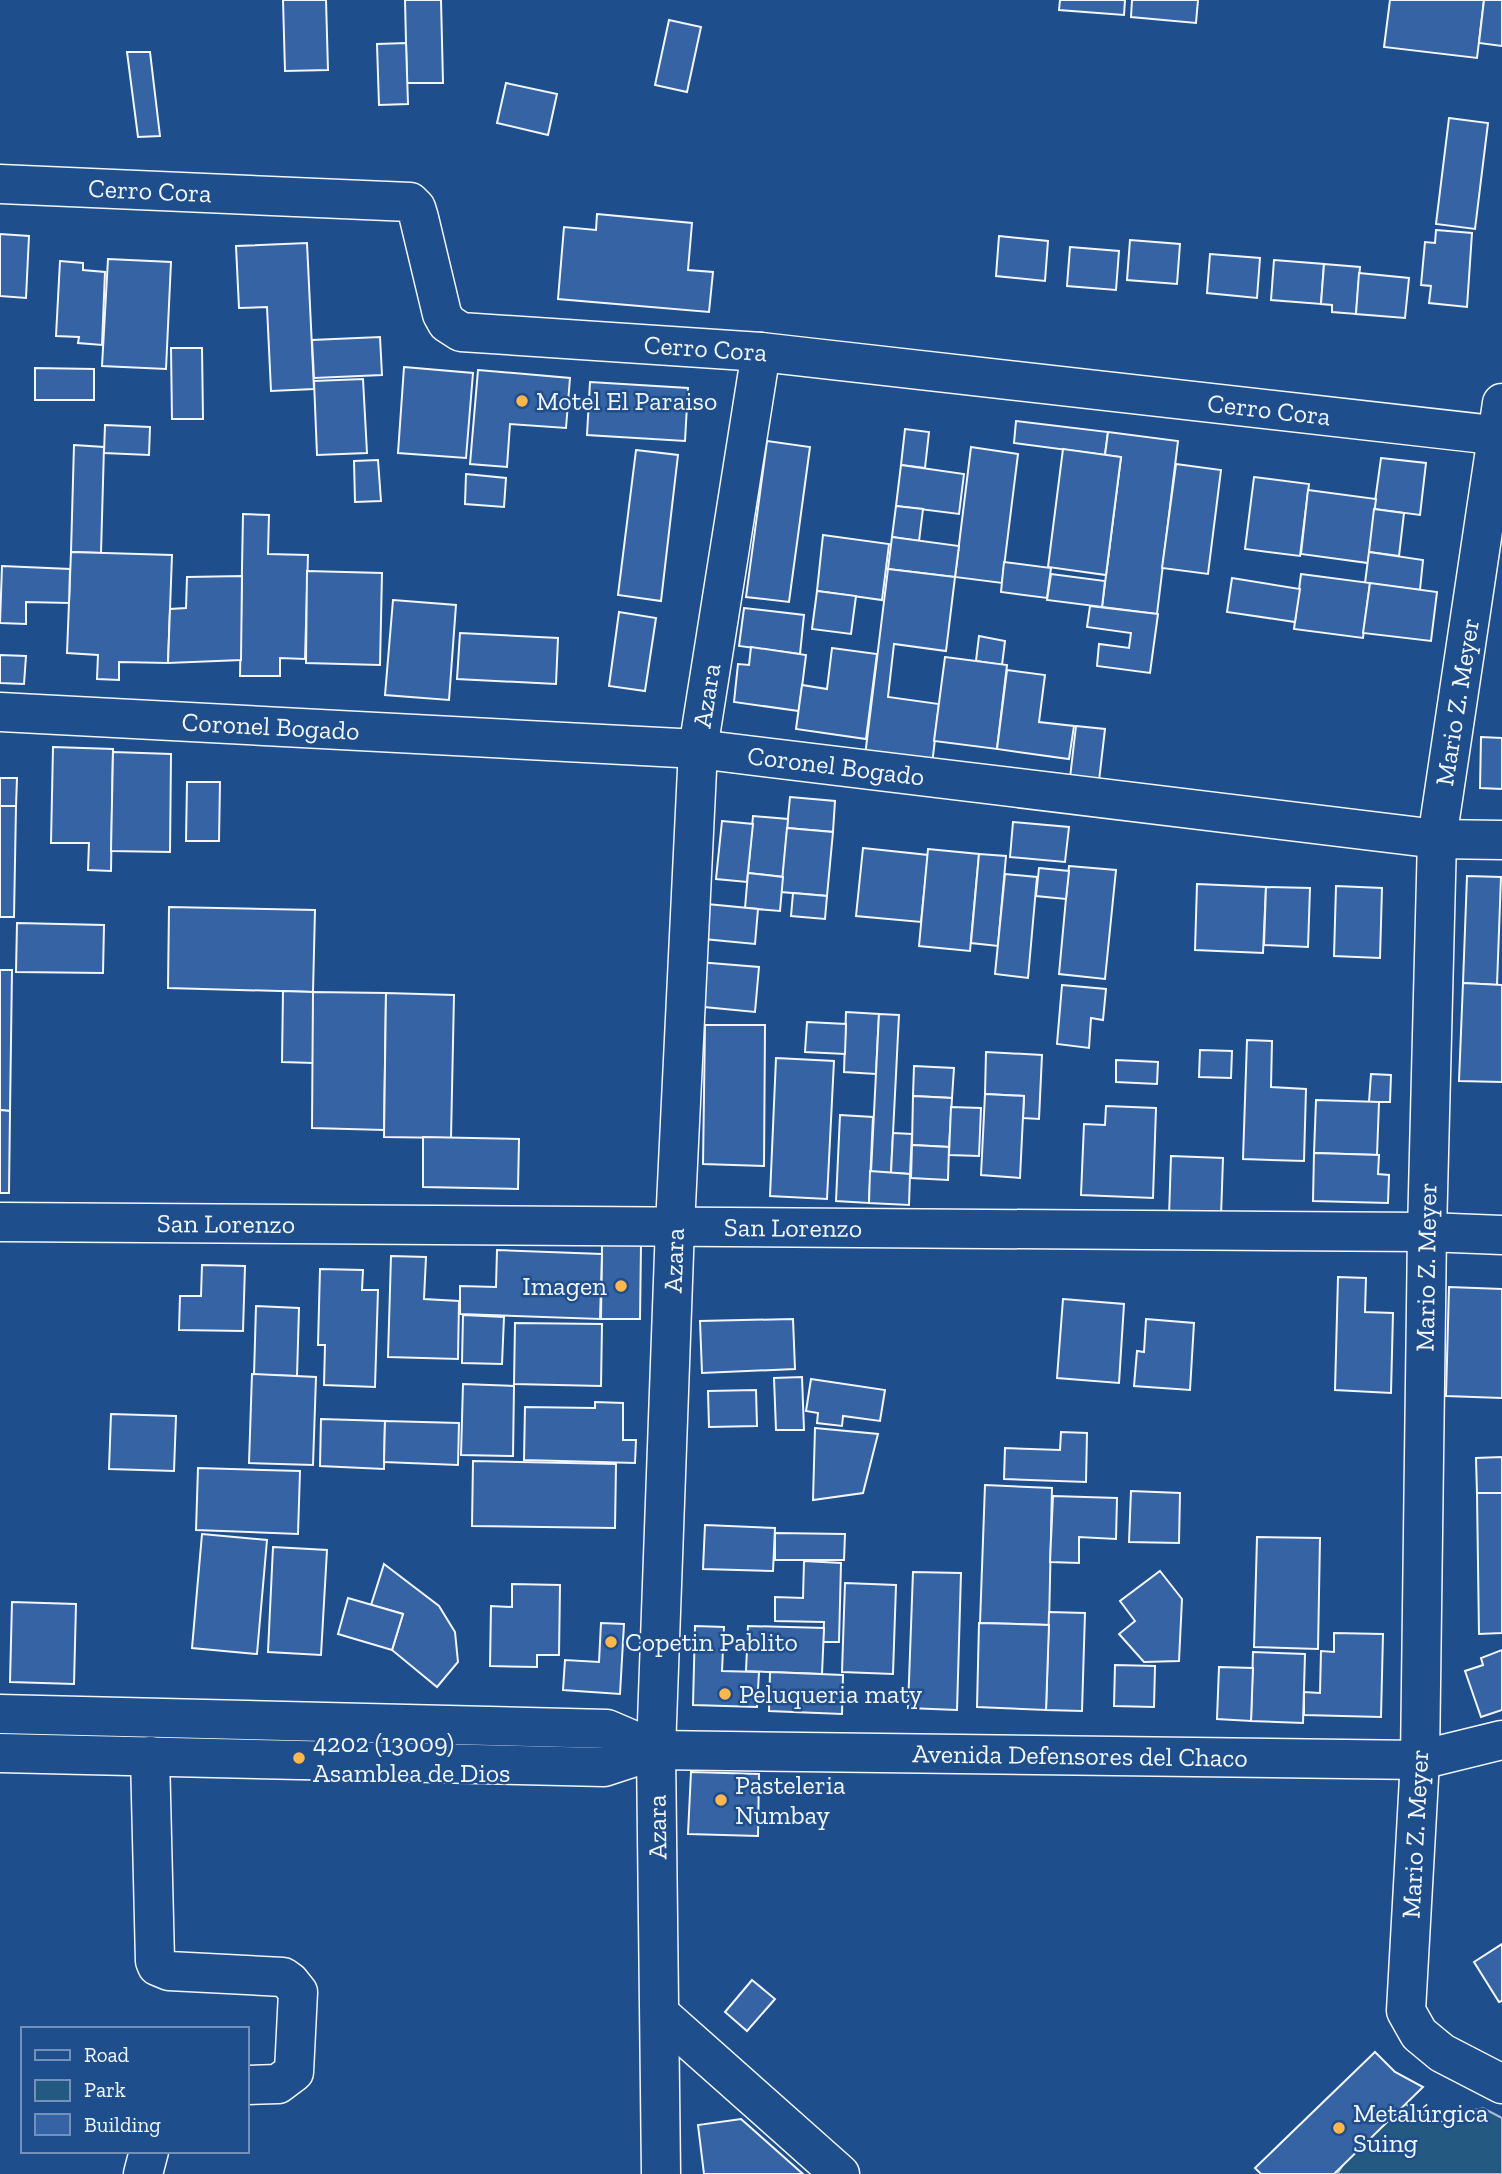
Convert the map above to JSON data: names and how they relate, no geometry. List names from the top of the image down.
{
  "streets": {
    "street": [
      "Cerro Cora",
      "Azara",
      "Mario Z. Meyer",
      "Coronel Bogado",
      "San Lorenzo",
      "Avenida Defensores del Chaco"
    ]
  },
  "crossings": [
    ["Cerro Cora", "Azara"],
    ["Cerro Cora", "Mario Z. Meyer"],
    ["Azara", "Coronel Bogado"],
    ["Azara", "San Lorenzo"],
    ["Azara", "Avenida Defensores del Chaco"],
    ["Mario Z. Meyer", "Coronel Bogado"],
    ["Mario Z. Meyer", "San Lorenzo"],
    ["Mario Z. Meyer", "Avenida Defensores del Chaco"]
  ],
  "places": [
    "Motel El Paraiso",
    "Imagen",
    "Copetin Pablito",
    "Peluqueria maty",
    "4202 (13009) Asamblea de Dios",
    "Pasteleria Numbay",
    "Metalúrgica Suing"
  ],
  "legend": ["Road", "Park", "Building"]
}
